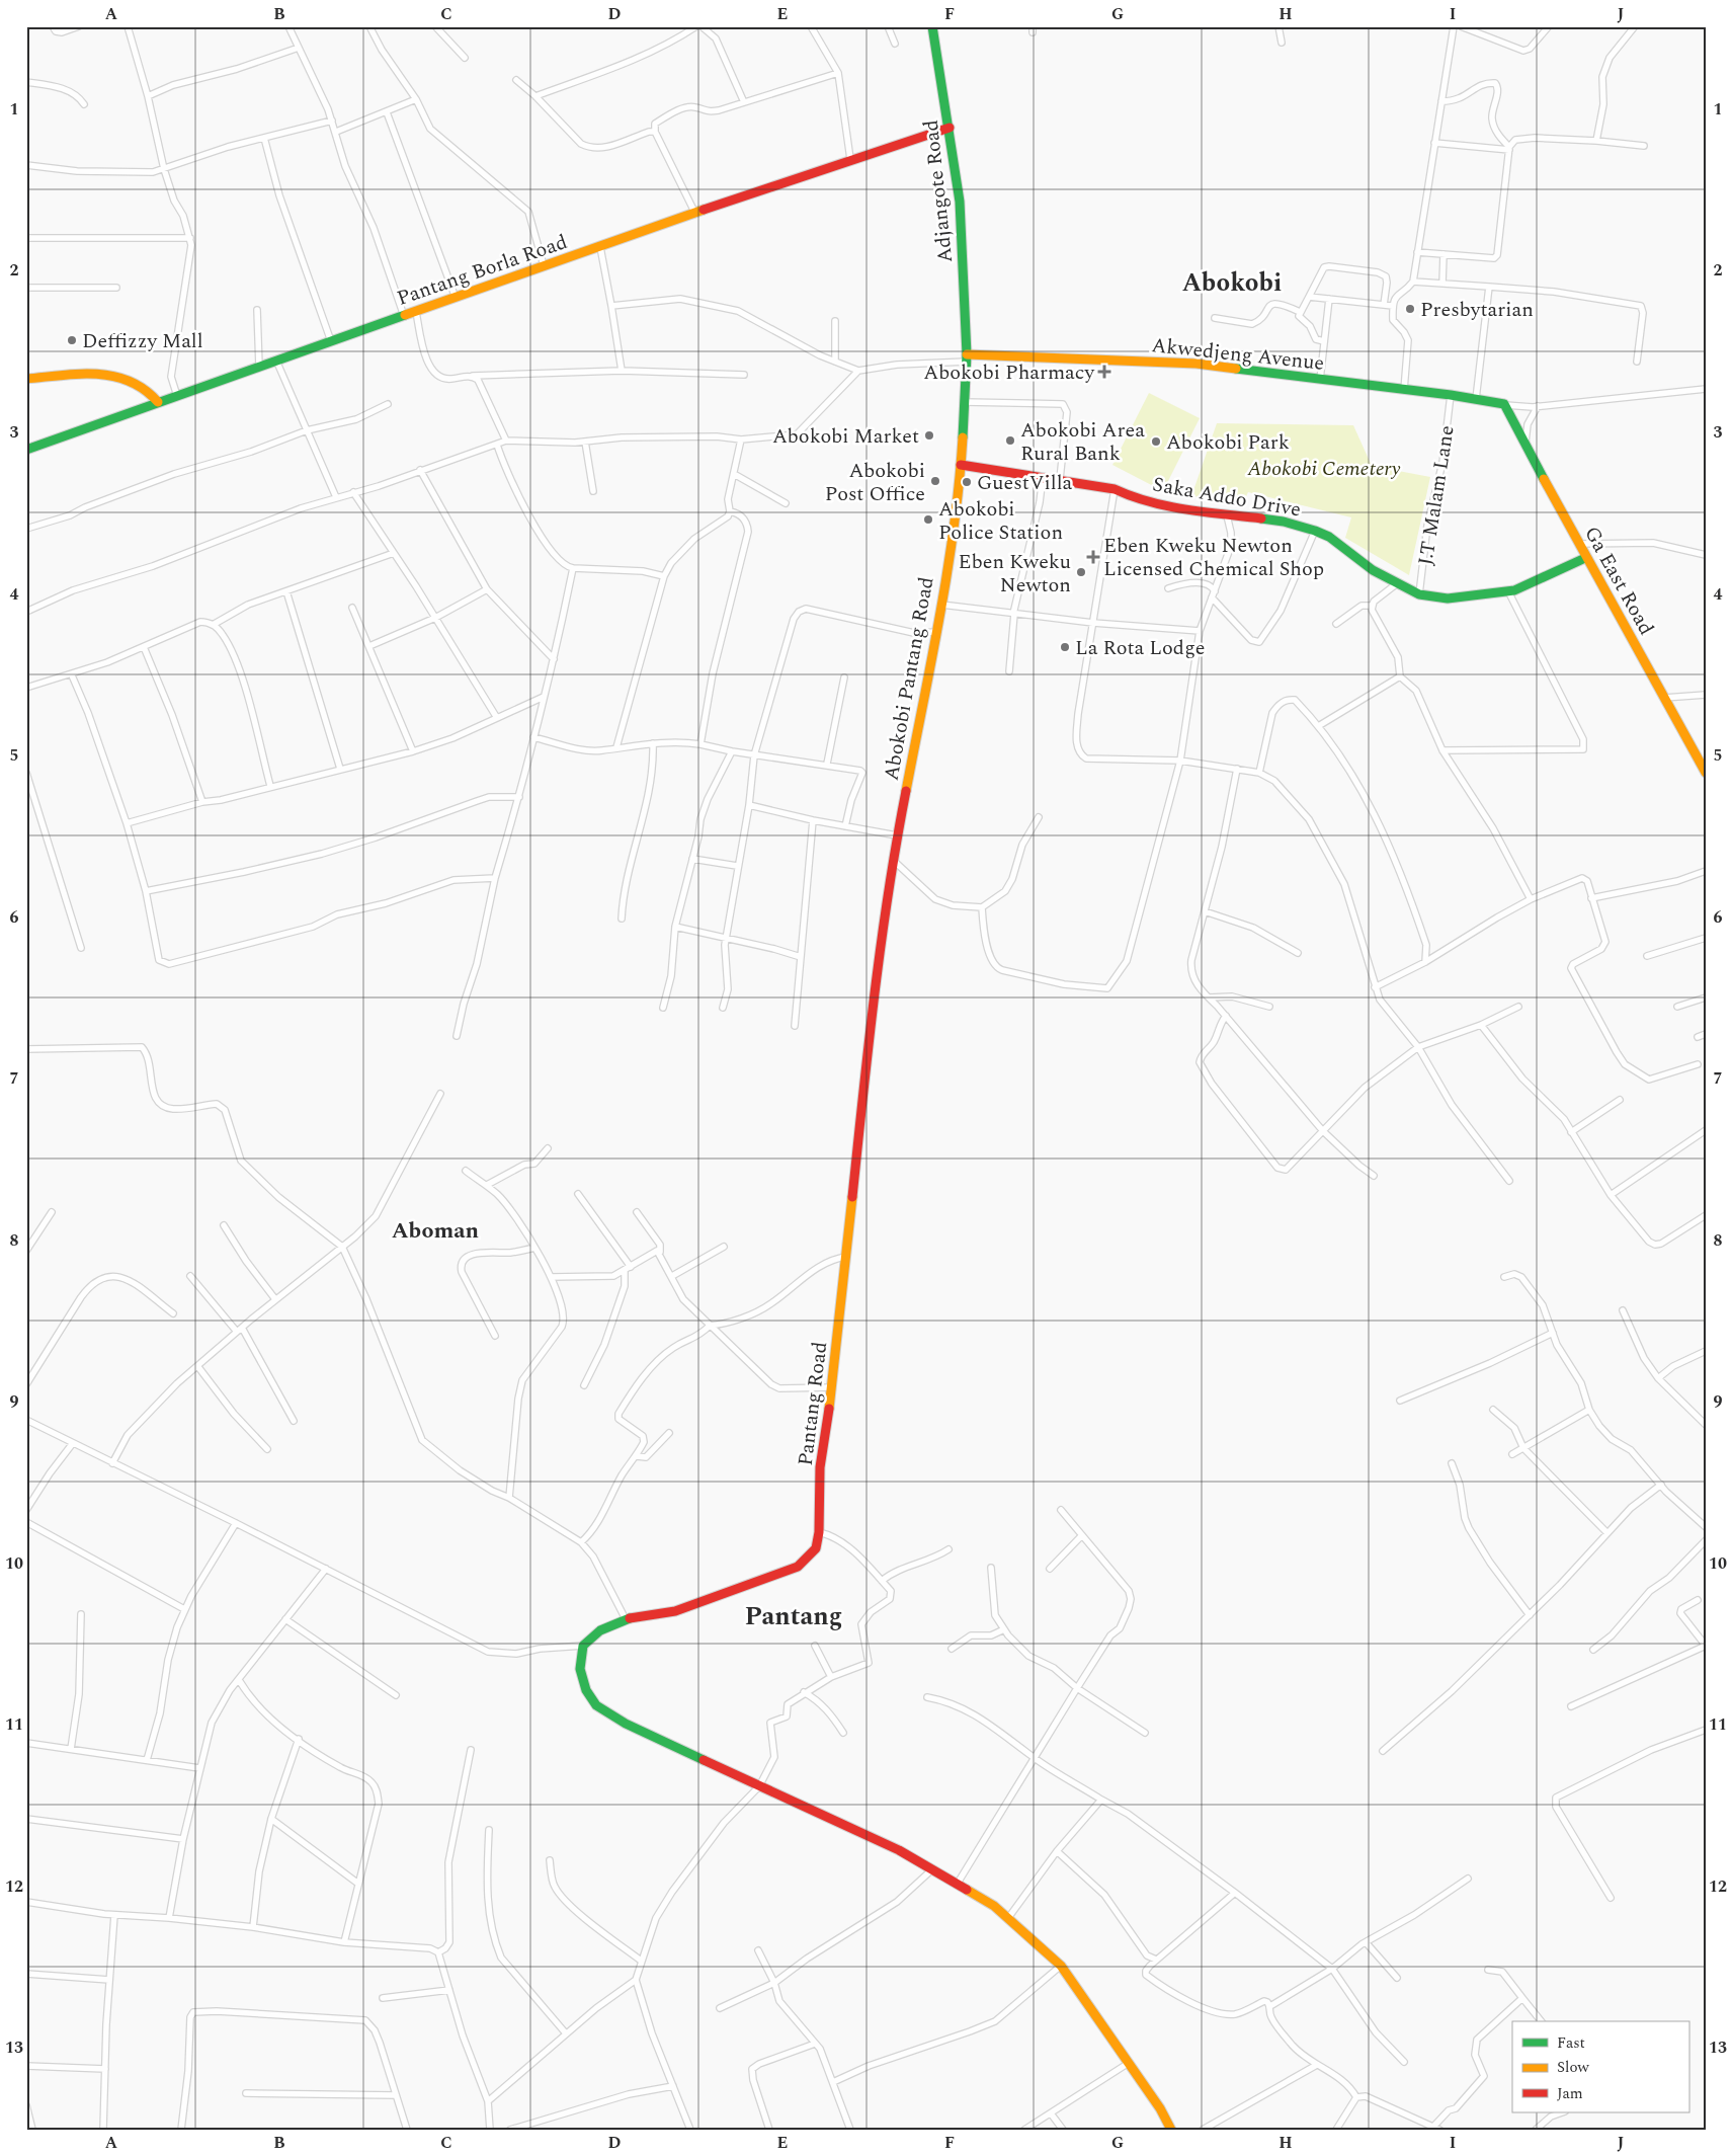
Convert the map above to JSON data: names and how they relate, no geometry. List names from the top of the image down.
{
  "streets": {
    "street": [
      "Adjangote Road",
      "Pantang Borla Road",
      "Akwedjeng Avenue",
      "J.T Malam Lane",
      "Saka Addo Drive",
      "Ga East Road",
      "Abokobi Pantang Road",
      "Pantang Road"
    ]
  },
  "crossings": [
    ["Adjangote Road", "Pantang Borla Road"],
    ["Adjangote Road", "Akwedjeng Avenue"],
    ["Adjangote Road", "Abokobi Pantang Road"],
    ["Akwedjeng Avenue", "J.T Malam Lane"],
    ["Akwedjeng Avenue", "Ga East Road"],
    ["Akwedjeng Avenue", "Abokobi Pantang Road"],
    ["J.T Malam Lane", "Saka Addo Drive"],
    ["Saka Addo Drive", "Ga East Road"],
    ["Saka Addo Drive", "Abokobi Pantang Road"],
    ["Abokobi Pantang Road", "Pantang Road"]
  ],
  "districts": ["Abokobi", "Aboman", "Pantang"],
  "parks": ["Abokobi Cemetery"],
  "places": {
    "other": [
      "Presbytarian",
      "Deffizzy Mall",
      "Abokobi Market",
      "Abokobi Area Rural Bank",
      "Abokobi Park",
      "Abokobi Post Office",
      "GuestVilla",
      "Abokobi Police Station",
      "Eben Kweku Newton",
      "La Rota Lodge"
    ],
    "health": ["Abokobi Pharmacy", "Eben Kweku Newton Licensed Chemical Shop"]
  },
  "legend": ["Fast", "Slow", "Jam"],
  "grid": {
    "columns": [
      "A",
      "B",
      "C",
      "D",
      "E",
      "F",
      "G",
      "H",
      "I",
      "J"
    ],
    "rows": [
      "1",
      "2",
      "3",
      "4",
      "5",
      "6",
      "7",
      "8",
      "9",
      "10",
      "11",
      "12",
      "13"
    ]
  }
}
